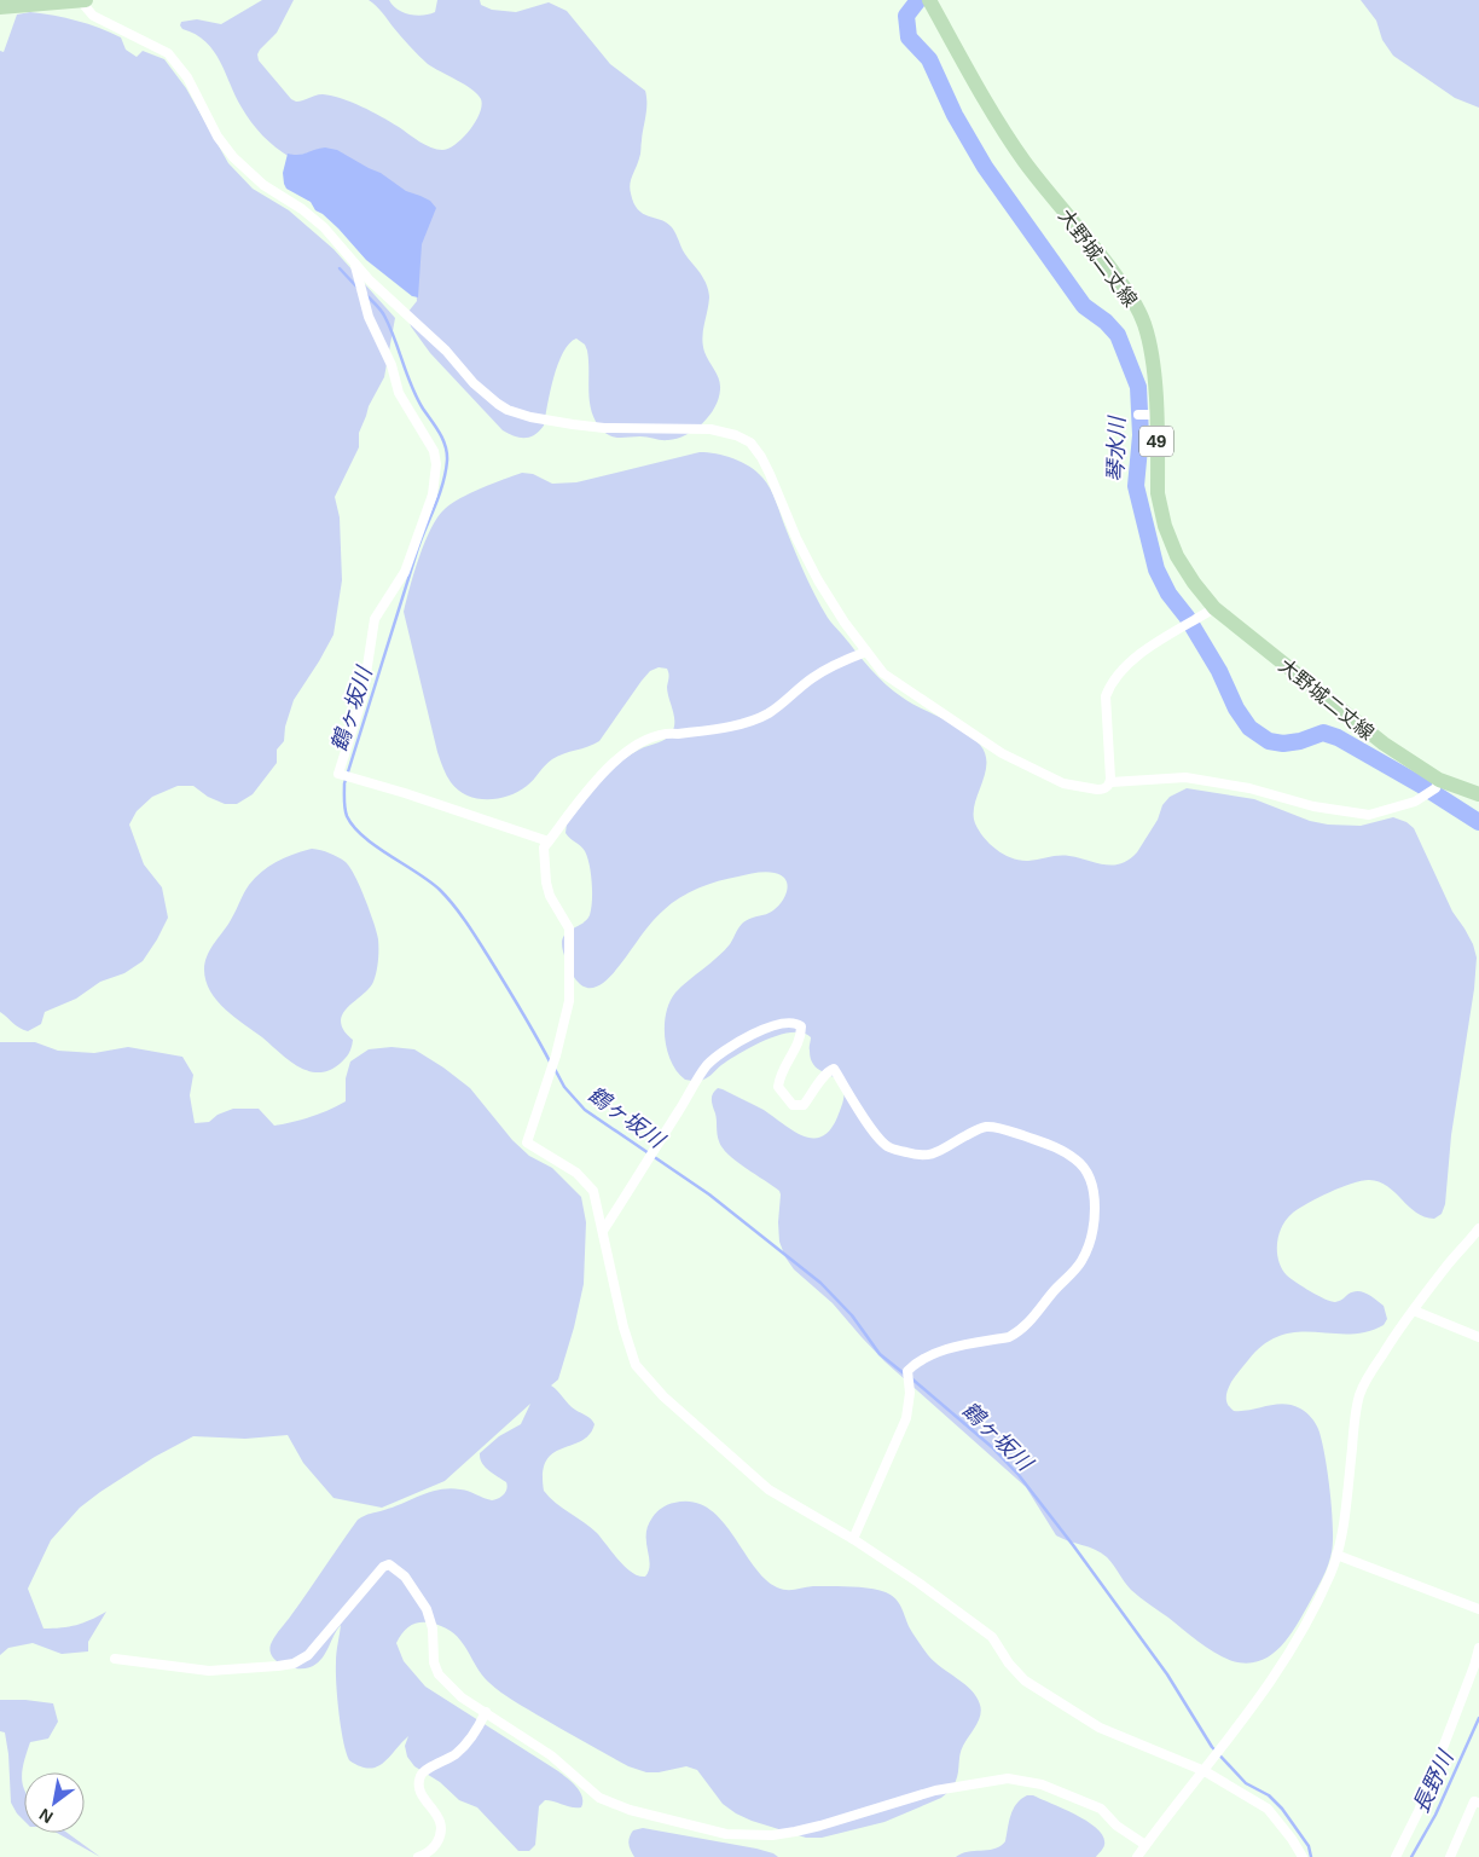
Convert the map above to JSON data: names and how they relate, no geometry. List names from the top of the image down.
{
  "streets": {
    "main road": ["大野城二丈線", "49"]
  },
  "water": ["琴水川", "鶴ヶ坂川", "長野川"],
  "north": "bottom left"
}
